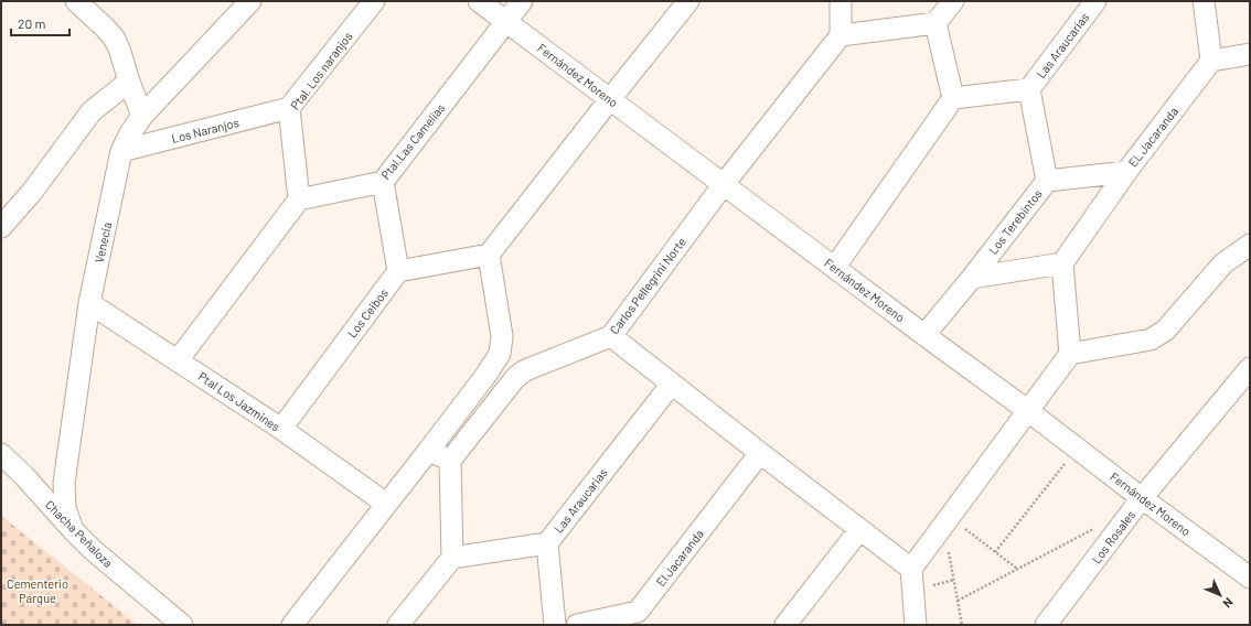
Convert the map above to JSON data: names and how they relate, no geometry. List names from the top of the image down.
{
  "streets": {
    "street": [
      "Las Araucarias",
      "Ptal. Los naranjos",
      "Fernández Moreno",
      "Los Naranjos",
      "EL Jacaranda",
      "Ptal.Las Camelias",
      "Los Terebintos",
      "Venecia",
      "Carlos Pellegrini Norte",
      "Los Ceibos",
      "Ptal Los Jazmines",
      "Chacha Peñaloza",
      "Los Rosales",
      "El Jacaranda"
    ]
  },
  "crossings": [
    ["Las Araucarias", "Los Terebintos"],
    ["Ptal. Los naranjos", "Los Naranjos"],
    ["Ptal. Los naranjos", "Ptal.Las Camelias"],
    ["Fernández Moreno", "Ptal.Las Camelias"],
    ["Fernández Moreno", "Los Terebintos"],
    ["Fernández Moreno", "Carlos Pellegrini Norte"],
    ["Fernández Moreno", "Los Rosales"],
    ["Los Naranjos", "Venecia"],
    ["Venecia", "Ptal Los Jazmines"],
    ["Venecia", "Chacha Peñaloza"],
    ["Los Ceibos", "Ptal Los Jazmines"]
  ],
  "parks": ["Cementerio Parque"],
  "scale_bar": "20 m",
  "north": "bottom right"
}
